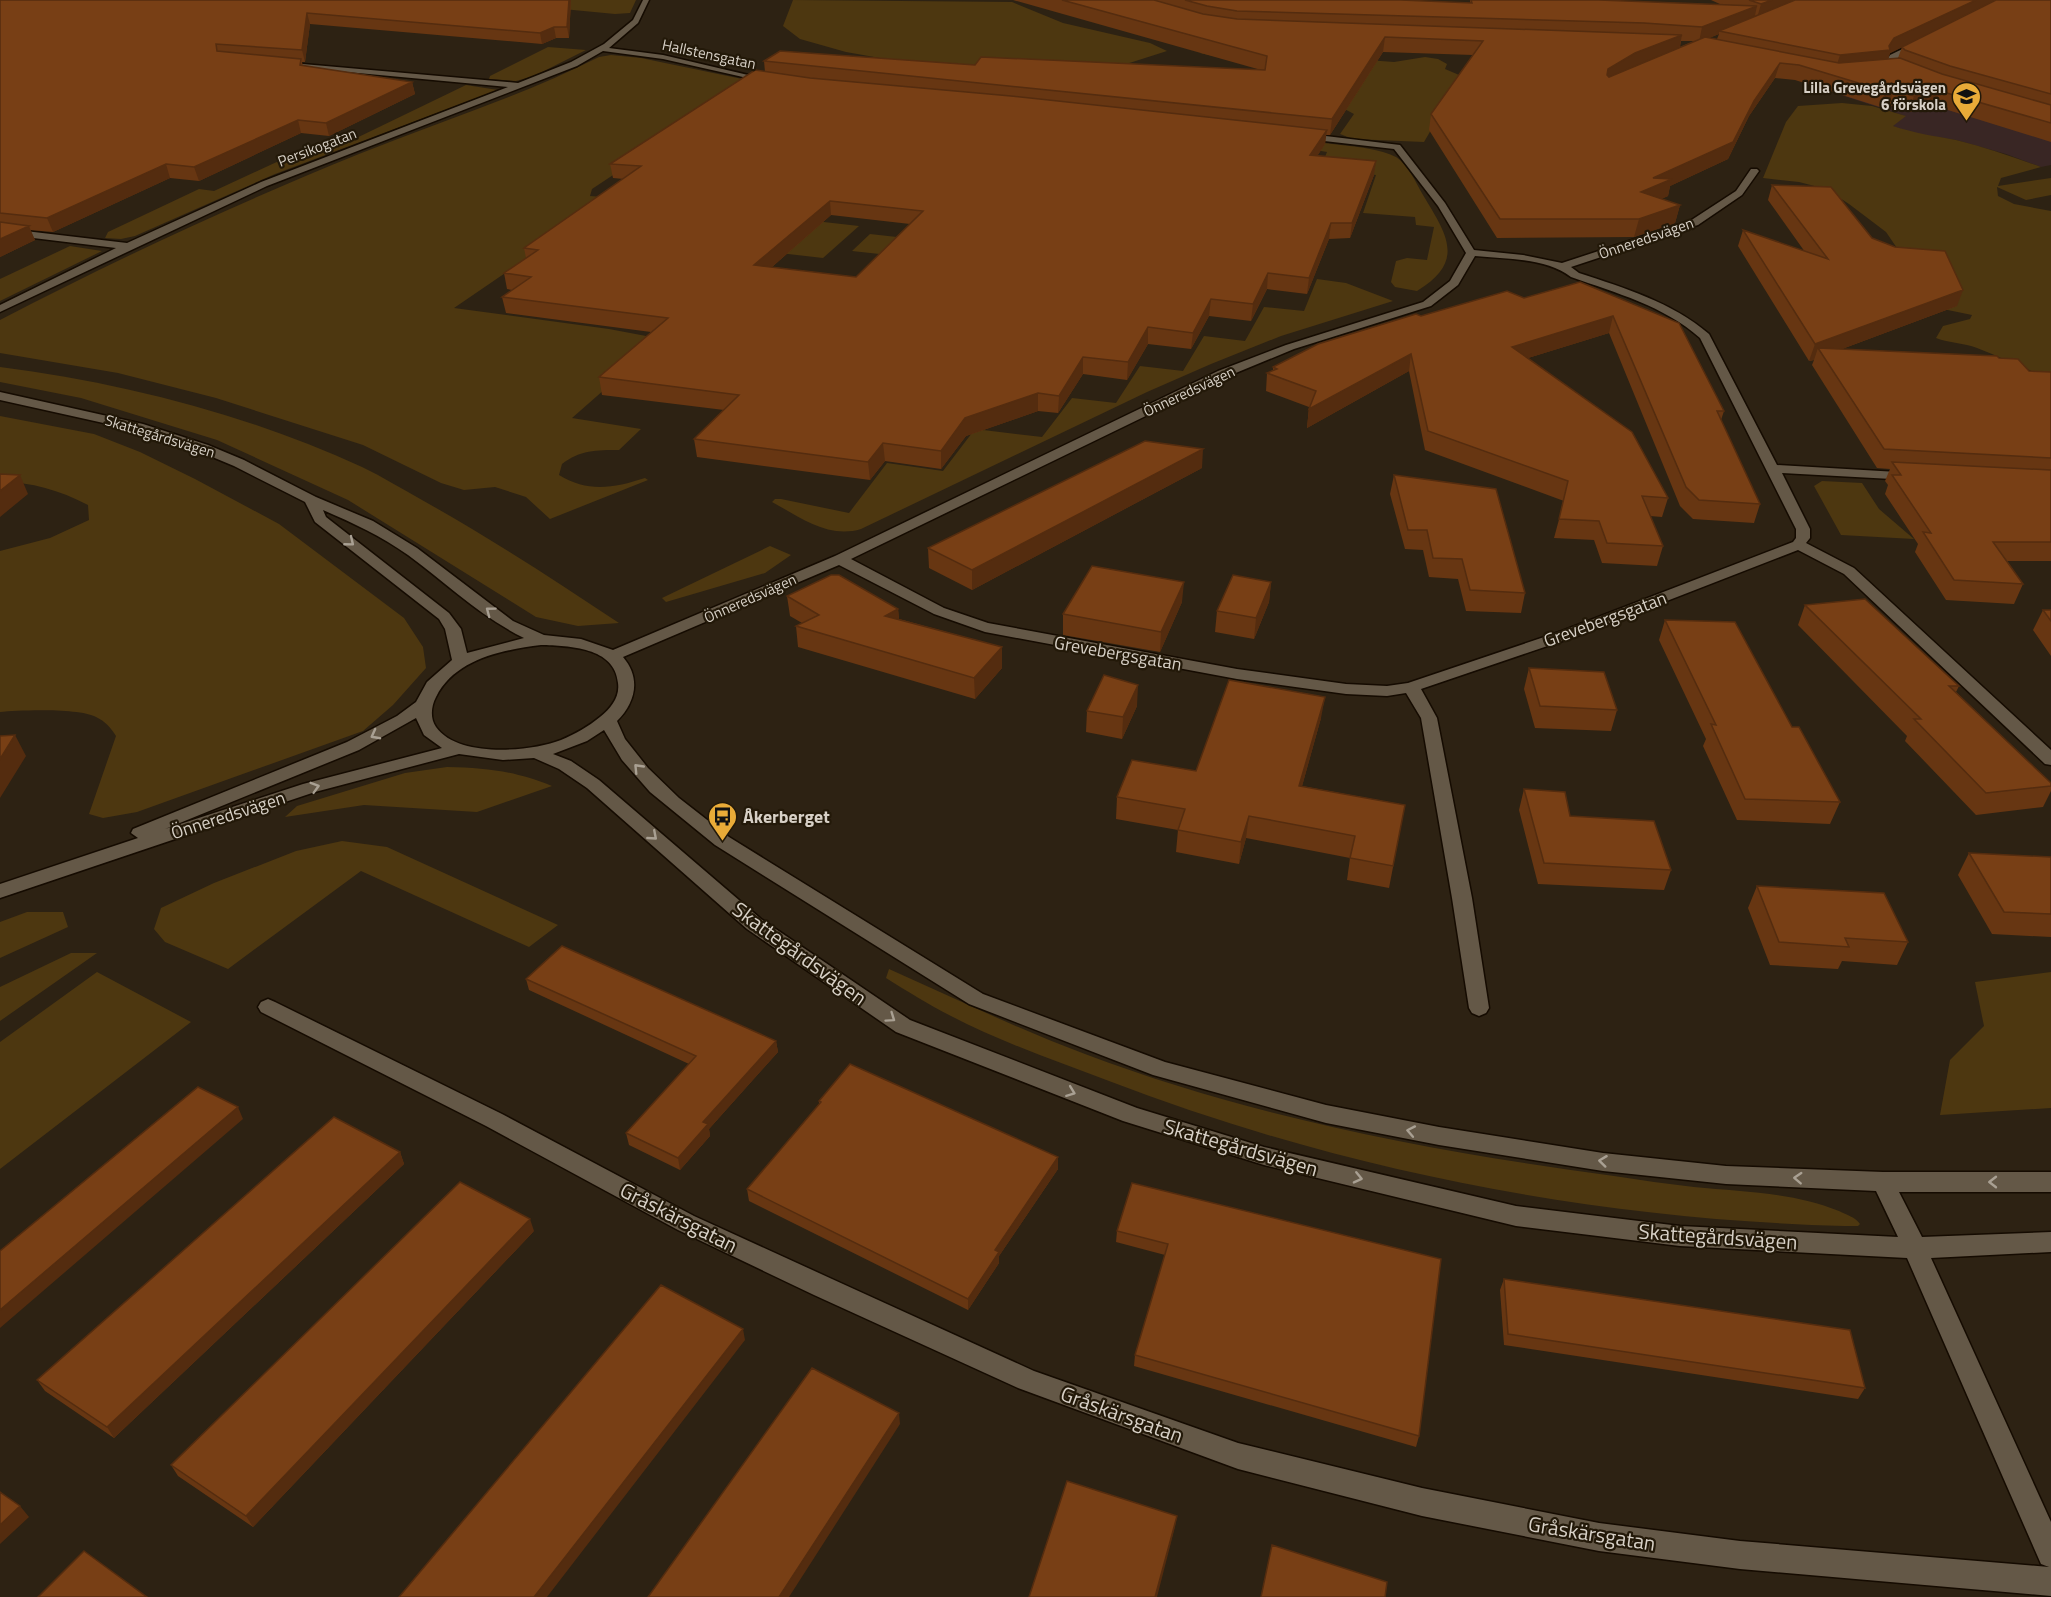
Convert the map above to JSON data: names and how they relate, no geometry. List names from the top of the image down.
{
  "streets": {
    "street": [
      "Hallstensgatan",
      "Persikogatan",
      "Önneredsvägen",
      "Skattegårdsvägen",
      "Grevebergsgatan",
      "Gråskärsgatan"
    ]
  },
  "crossings": [
    ["Hallstensgatan", "Persikogatan"],
    ["Önneredsvägen", "Skattegårdsvägen"],
    ["Önneredsvägen", "Grevebergsgatan"]
  ],
  "places": {
    "school or university": ["Lilla Grevegårdsvägen 6 förskola"],
    "bus stop": ["Åkerberget"]
  }
}
